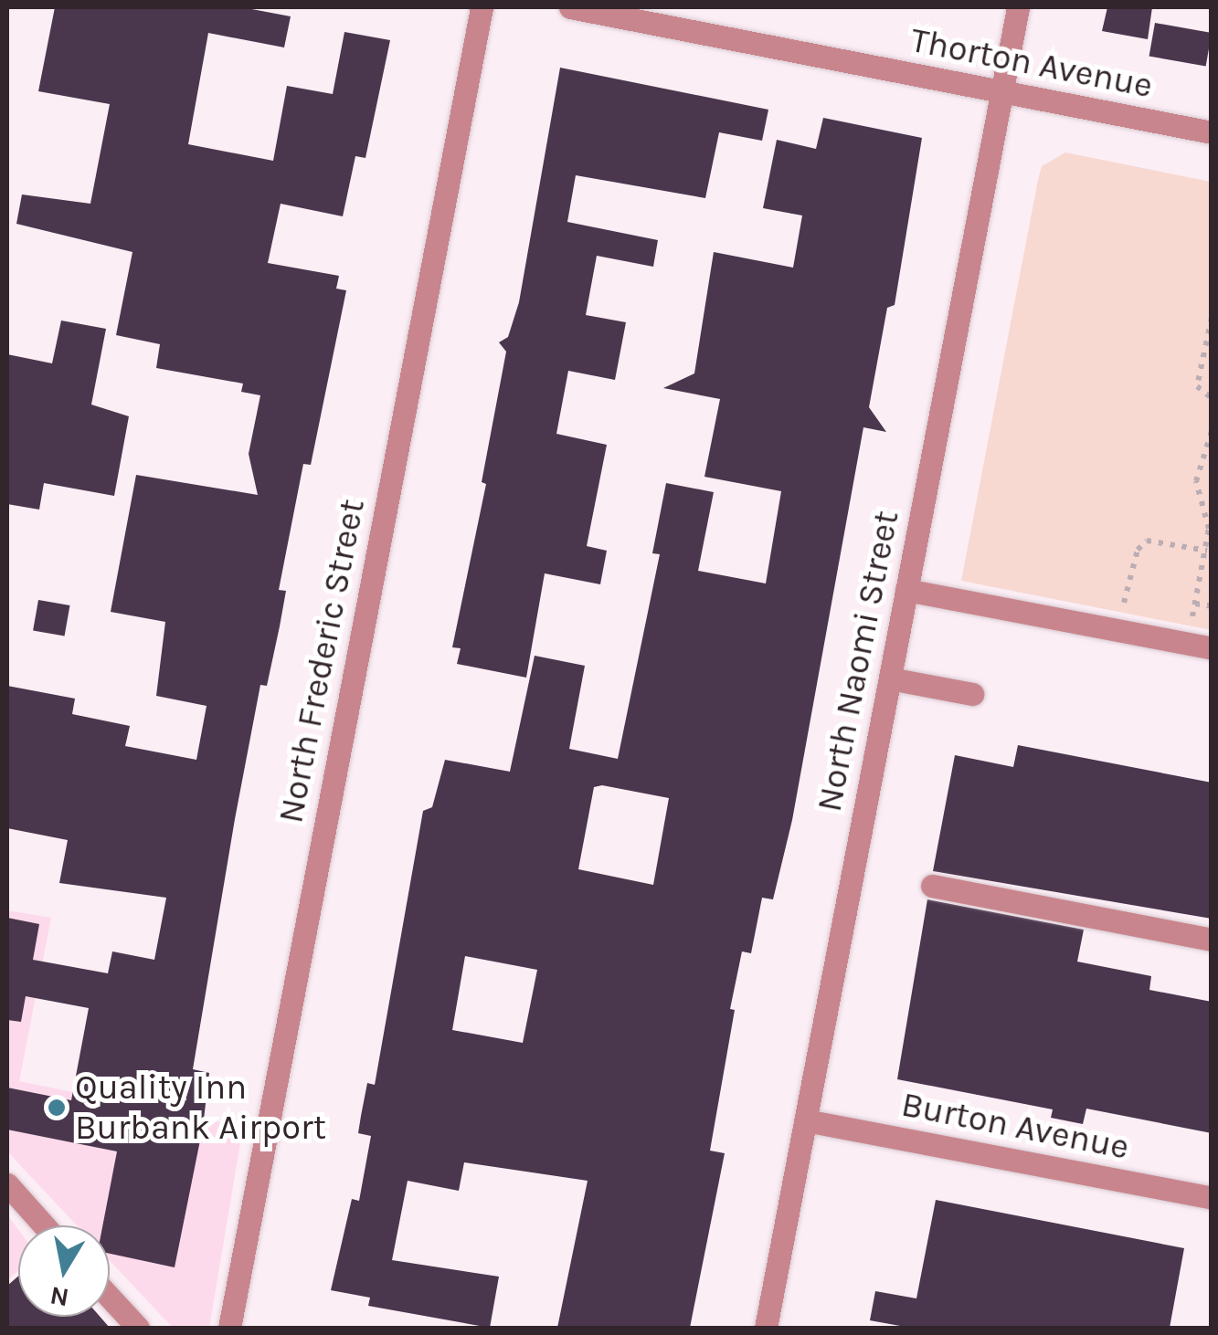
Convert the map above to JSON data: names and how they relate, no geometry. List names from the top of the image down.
{
  "streets": {
    "street": [
      "Thorton Avenue",
      "North Frederic Street",
      "North Naomi Street",
      "Burton Avenue"
    ]
  },
  "crossings": [
    ["Thorton Avenue", "North Naomi Street"],
    ["North Naomi Street", "Burton Avenue"]
  ],
  "places": ["Quality Inn Burbank Airport"],
  "north": "bottom"
}
